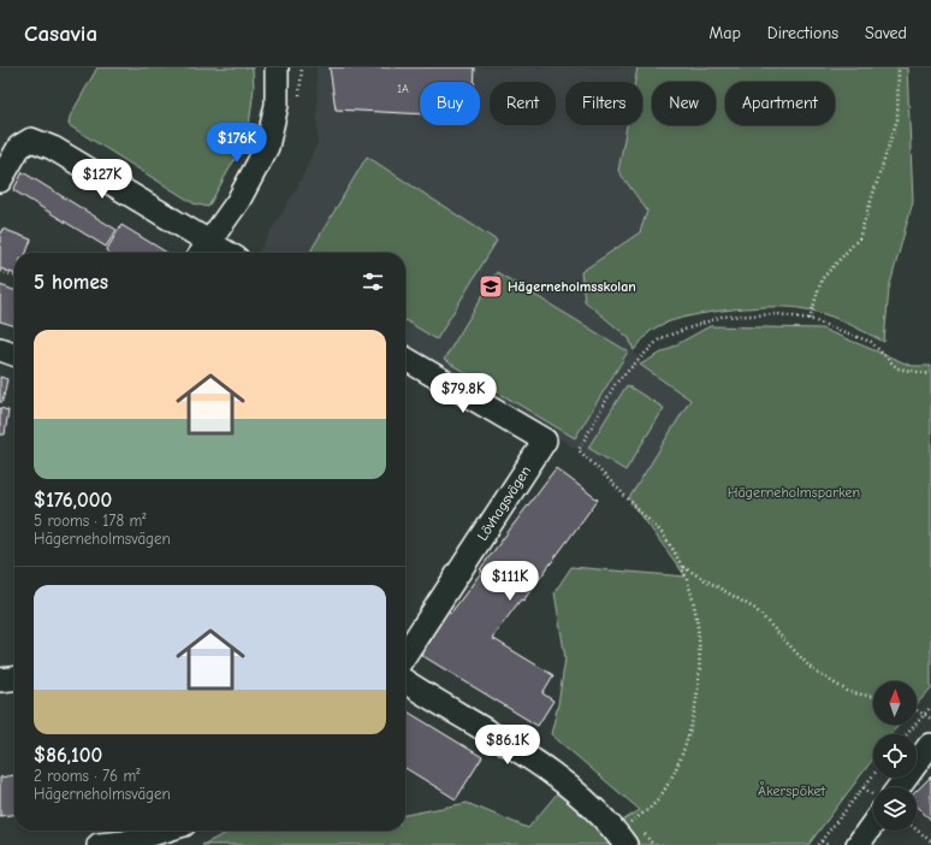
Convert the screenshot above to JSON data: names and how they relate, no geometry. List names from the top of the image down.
{
  "streets": {
    "street": ["Lövhagsvägen"]
  },
  "parks": ["Hägerneholmsparken", "Åkerspöket"],
  "places": {
    "school or university": ["Hägerneholmsskolan"]
  },
  "house_numbers": ["1A"],
  "north": "top",
  "page": {
    "header": "Casavia",
    "nav": ["Map", "Directions", "Saved"],
    "chip": [
      "Buy",
      "Rent",
      "Filters",
      "New",
      "Apartment"
    ],
    "price": [
      "$176K",
      "$127K",
      "$79.8K",
      "$111K",
      "$86.1K"
    ],
    "heading": "5 homes",
    "list": [
      {
        "name": "$176,000",
        "note": "5 rooms · 178 m² · Hägerneholmsvägen"
      },
      {
        "name": "$86,100",
        "note": "2 rooms · 76 m² · Hägerneholmsvägen"
      }
    ]
  }
}
